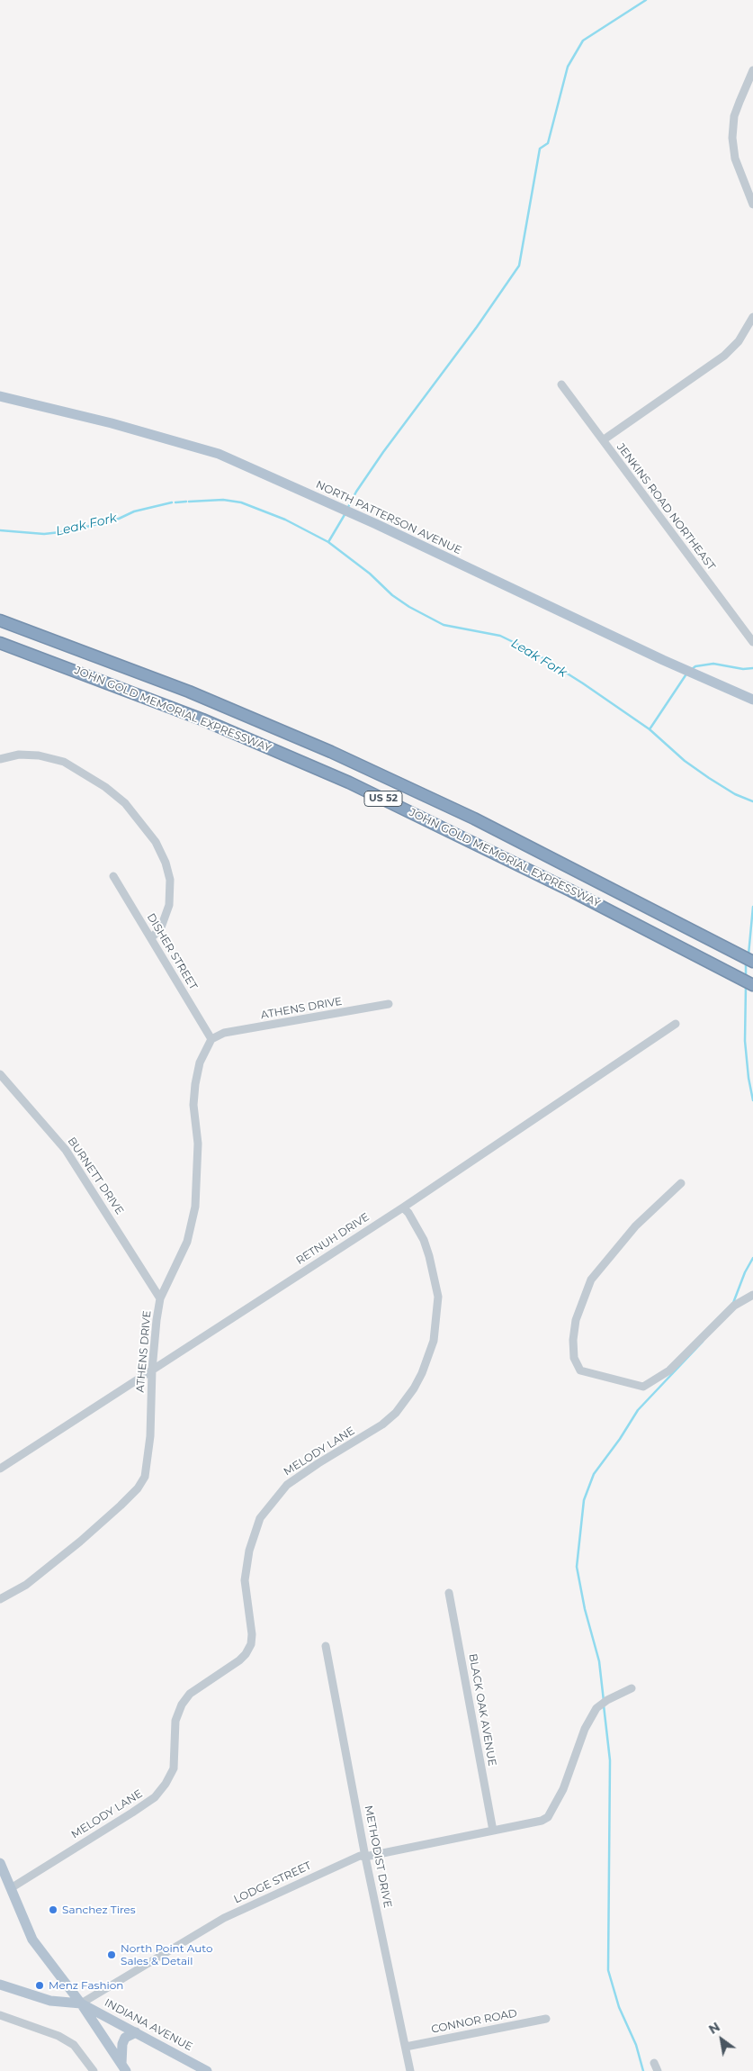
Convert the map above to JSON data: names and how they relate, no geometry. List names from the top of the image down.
{
  "streets": {
    "highway": ["JOHN GOLD MEMORIAL EXPRESSWAY", "US 52"],
    "main road": ["NORTH PATTERSON AVENUE", "INDIANA AVENUE"],
    "street": [
      "JENKINS ROAD NORTHEAST",
      "DISHER STREET",
      "ATHENS DRIVE",
      "BURNETT DRIVE",
      "RETNUH DRIVE",
      "MELODY LANE",
      "BLACK OAK AVENUE",
      "METHODIST DRIVE",
      "LODGE STREET",
      "CONNOR ROAD"
    ]
  },
  "crossings": [
    ["DISHER STREET", "ATHENS DRIVE"],
    ["ATHENS DRIVE", "BURNETT DRIVE"],
    ["ATHENS DRIVE", "RETNUH DRIVE"],
    ["RETNUH DRIVE", "MELODY LANE"],
    ["BLACK OAK AVENUE", "LODGE STREET"],
    ["METHODIST DRIVE", "LODGE STREET"],
    ["METHODIST DRIVE", "CONNOR ROAD"],
    ["LODGE STREET", "INDIANA AVENUE"]
  ],
  "water": ["Leak Fork"],
  "places": ["Sanchez Tires", "North Point Auto Sales & Detail", "Menz Fashion"],
  "north": "top left"
}
